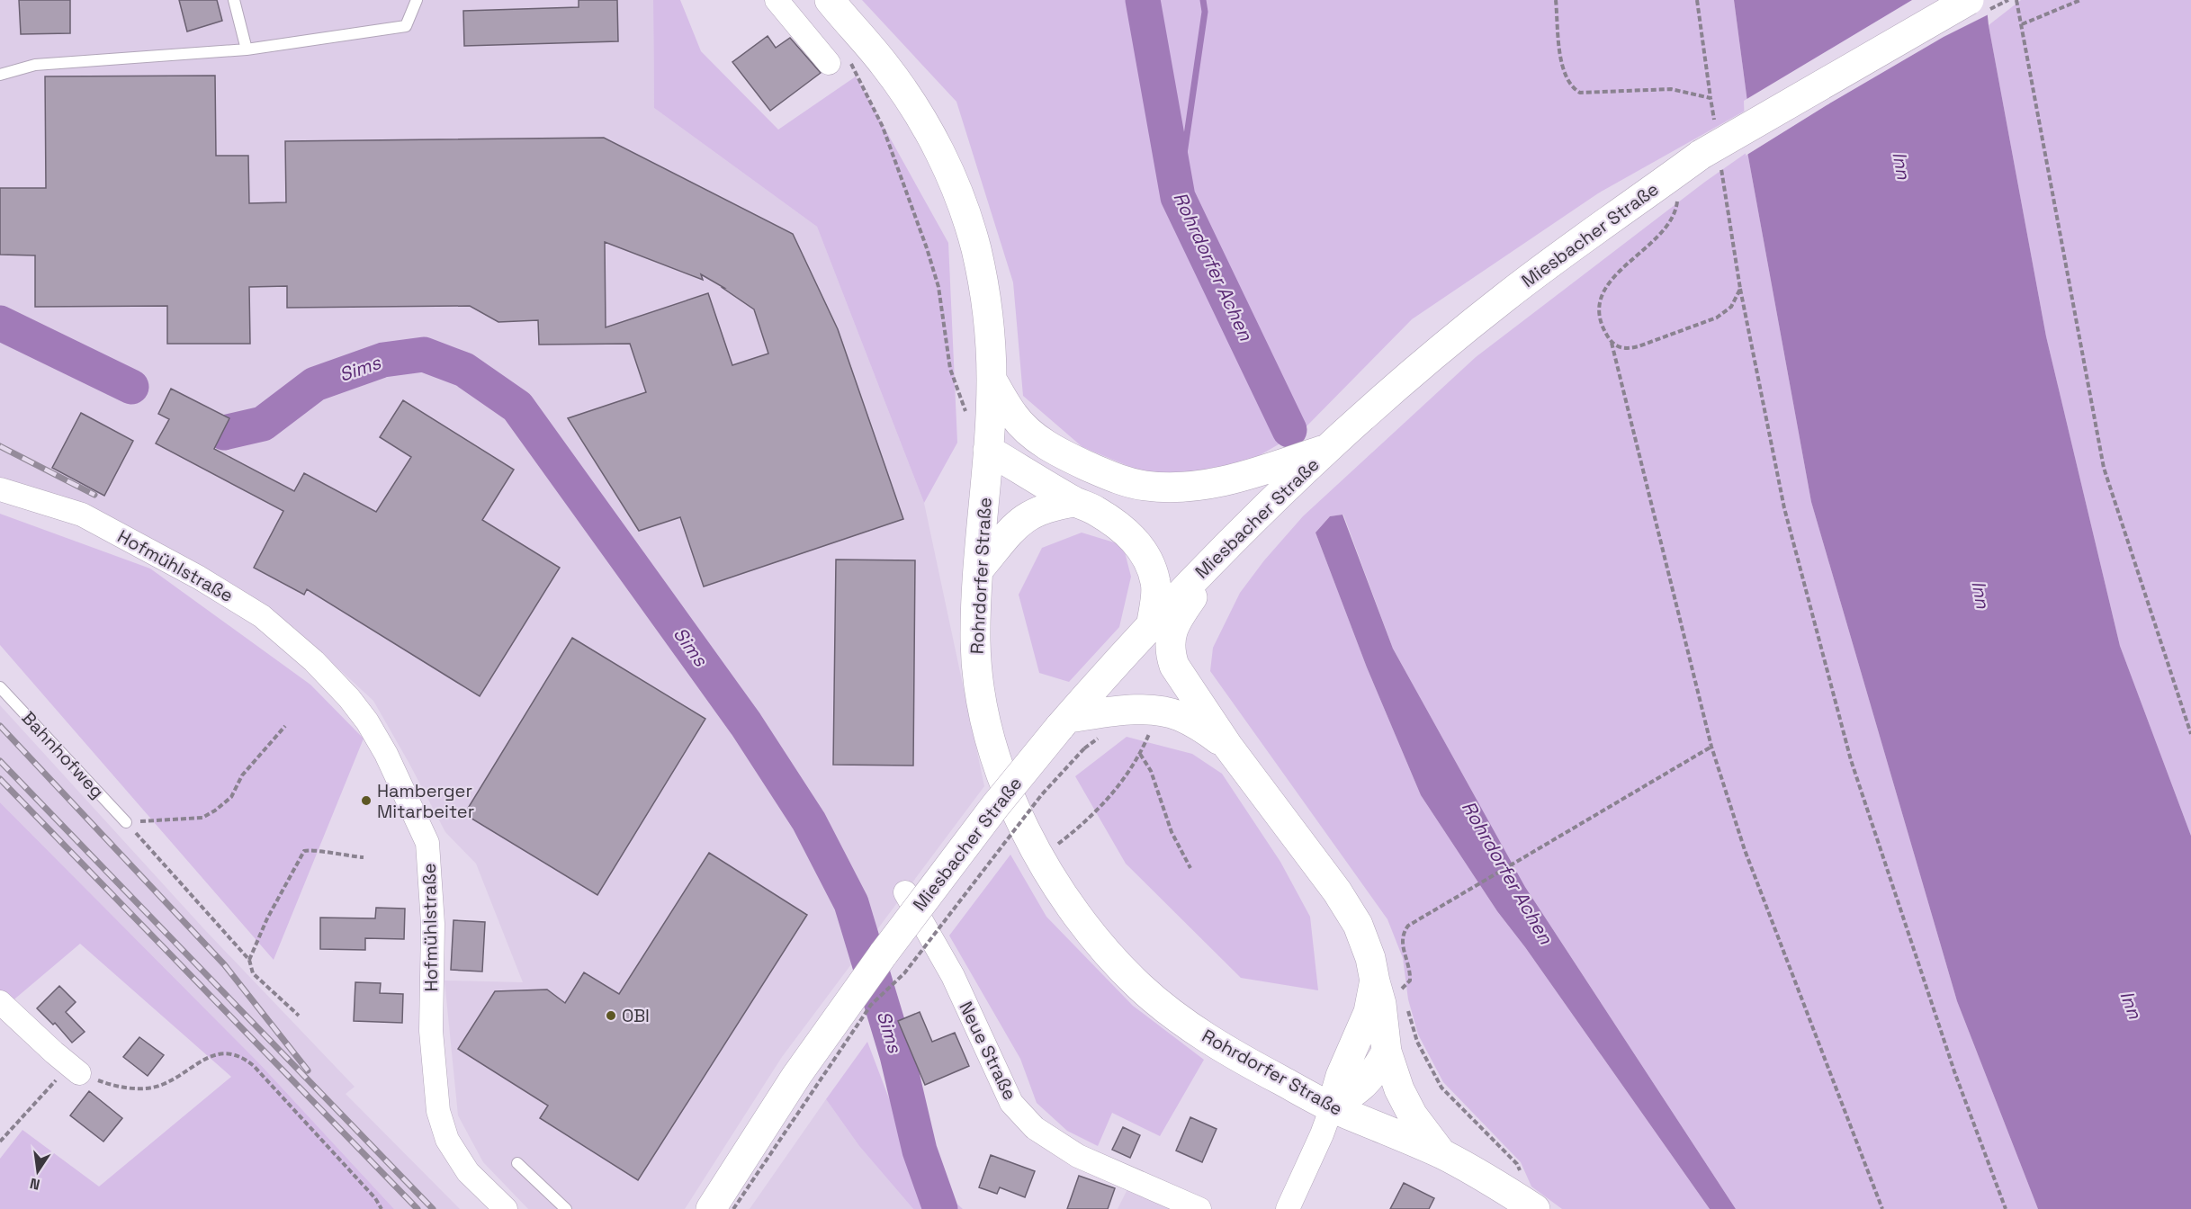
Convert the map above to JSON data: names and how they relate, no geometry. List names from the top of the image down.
{
  "streets": {
    "main road": ["Miesbacher Straße", "Rohrdorfer Straße"],
    "street": ["Hofmühlstraße", "Neue Straße"],
    "lane": ["Bahnhofweg"]
  },
  "water": ["Inn", "Rohrdorfer Achen", "Sims"],
  "places": ["Hamberger Mitarbeiter", "OBI"],
  "north": "bottom"
}
